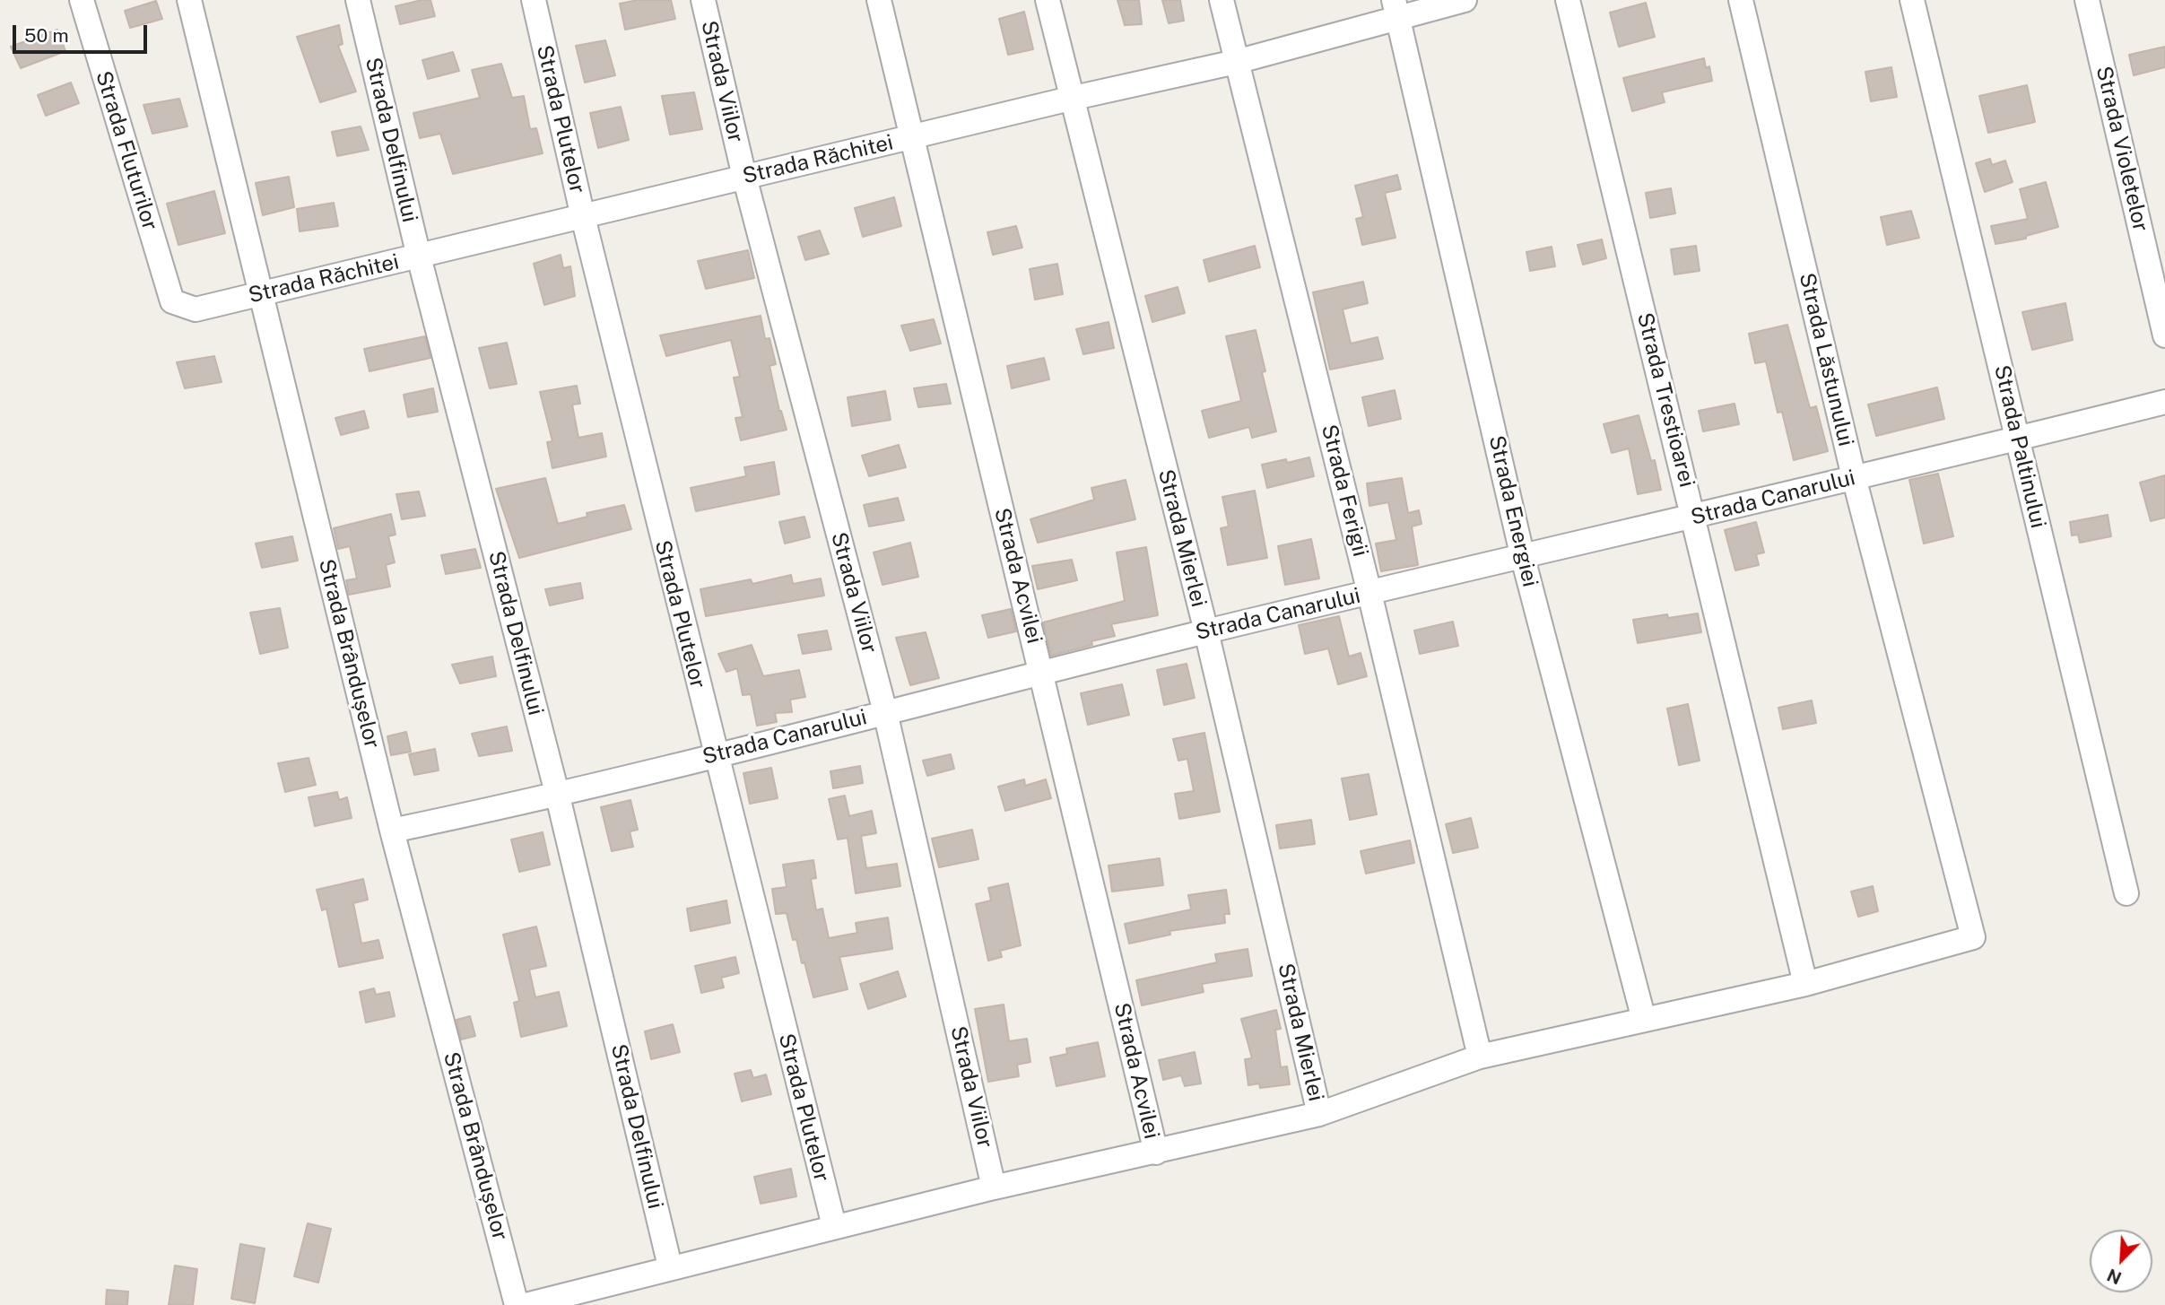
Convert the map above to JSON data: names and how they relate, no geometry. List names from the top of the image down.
{
  "streets": {
    "street": [
      "Strada Viilor",
      "Strada Plutelor",
      "Strada Delfinului",
      "Strada Violetelor",
      "Strada Fluturilor",
      "Strada Răchitei",
      "Strada Lăstunului",
      "Strada Trestioarei",
      "Strada Paltinului",
      "Strada Ferigii",
      "Strada Canarului",
      "Strada Energiei",
      "Strada Mierlei",
      "Strada Acvilei",
      "Strada Brândușelor"
    ]
  },
  "crossings": [
    ["Strada Viilor", "Strada Răchitei"],
    ["Strada Viilor", "Strada Canarului"],
    ["Strada Plutelor", "Strada Răchitei"],
    ["Strada Plutelor", "Strada Canarului"],
    ["Strada Delfinului", "Strada Răchitei"],
    ["Strada Delfinului", "Strada Canarului"],
    ["Strada Fluturilor", "Strada Răchitei"],
    ["Strada Răchitei", "Strada Ferigii"],
    ["Strada Răchitei", "Strada Energiei"],
    ["Strada Răchitei", "Strada Mierlei"],
    ["Strada Răchitei", "Strada Acvilei"],
    ["Strada Răchitei", "Strada Brândușelor"],
    ["Strada Lăstunului", "Strada Trestioarei"],
    ["Strada Lăstunului", "Strada Canarului"],
    ["Strada Trestioarei", "Strada Canarului"],
    ["Strada Paltinului", "Strada Canarului"],
    ["Strada Ferigii", "Strada Canarului"],
    ["Strada Canarului", "Strada Energiei"],
    ["Strada Canarului", "Strada Mierlei"],
    ["Strada Canarului", "Strada Acvilei"],
    ["Strada Canarului", "Strada Brândușelor"]
  ],
  "scale_bar": "50 m",
  "north": "bottom left"
}
